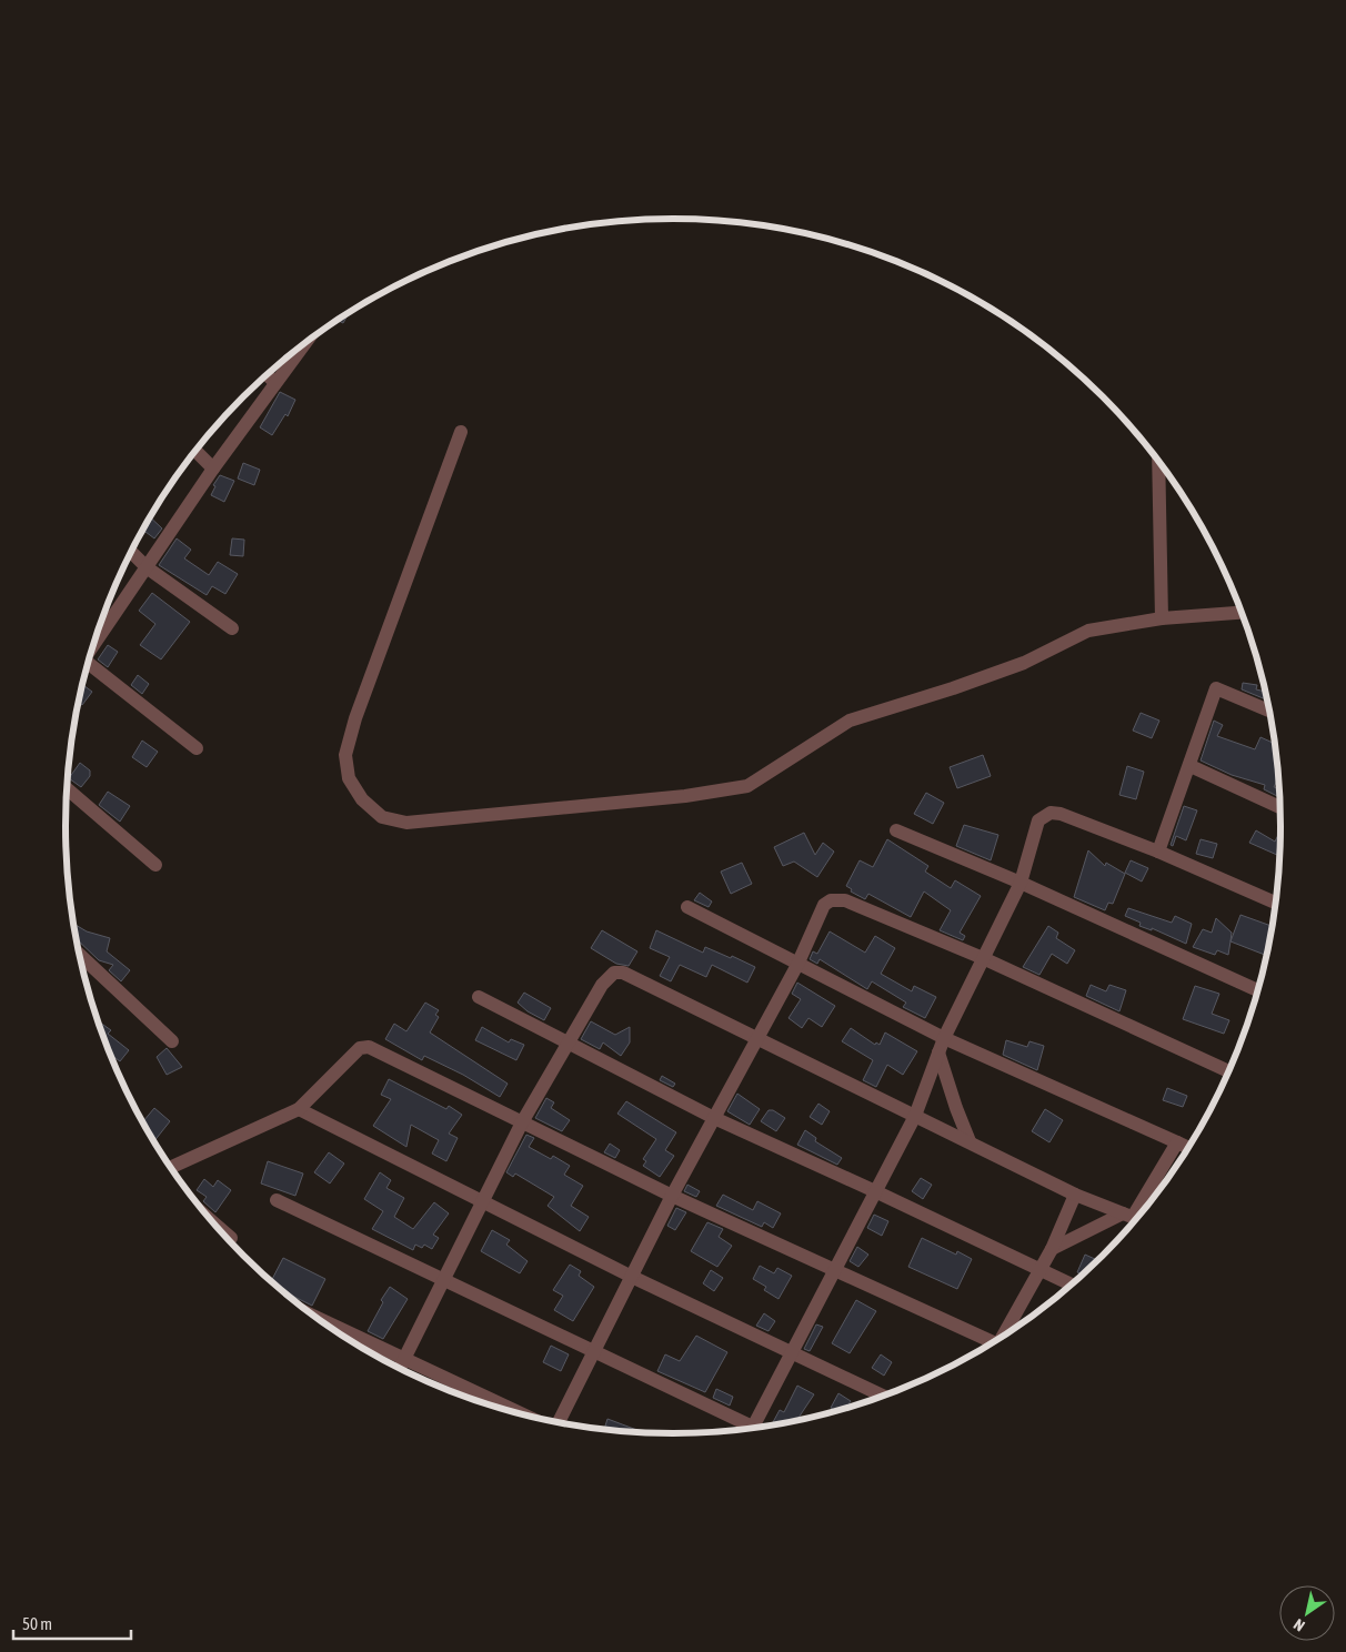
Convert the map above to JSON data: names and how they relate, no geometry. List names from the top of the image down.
{
  "scale_bar": "50 m",
  "north": "bottom left"
}
